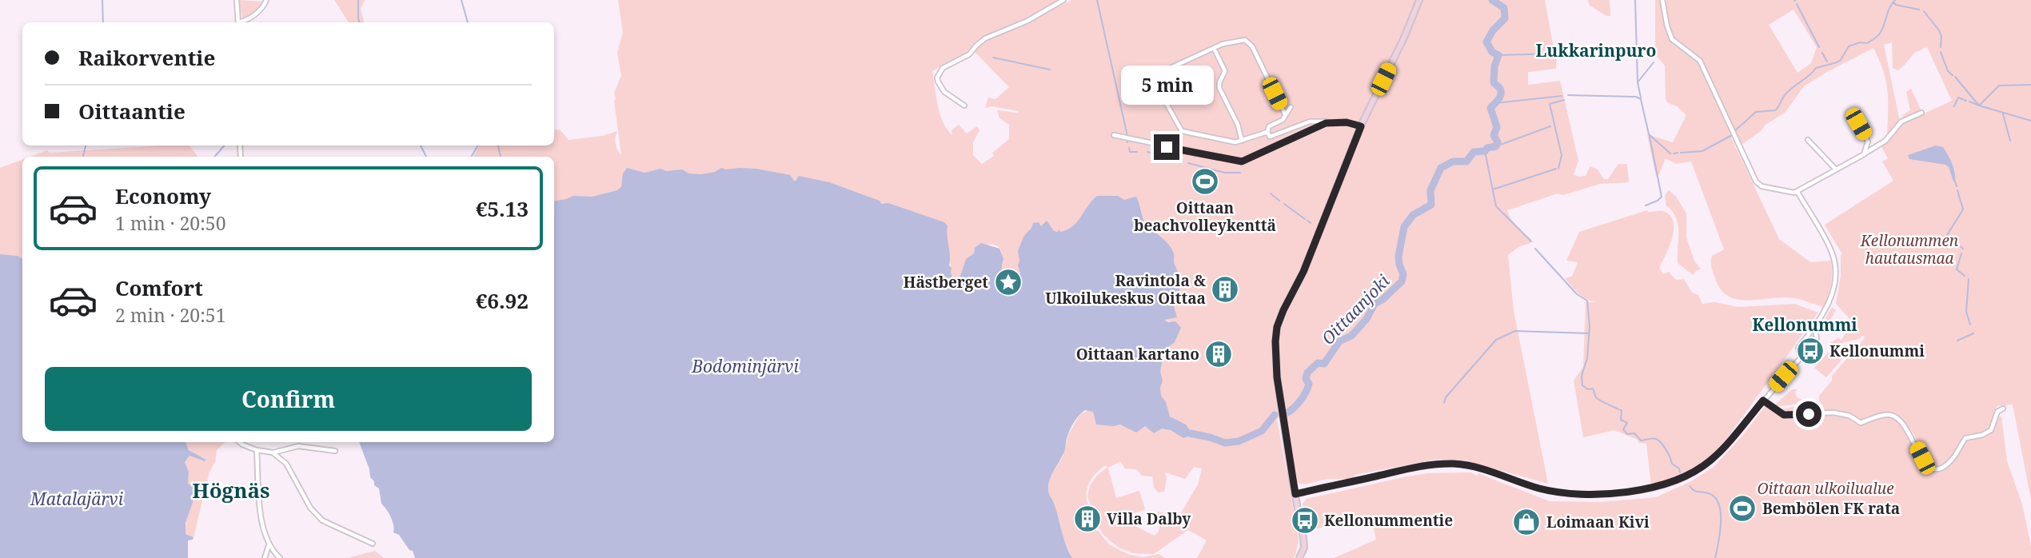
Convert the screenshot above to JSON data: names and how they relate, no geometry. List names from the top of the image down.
{
  "districts": ["Lukkarinpuro", "Kellonummi", "Högnäs"],
  "water": ["Oittaanjoki", "Bodominjärvi", "Matalajärvi"],
  "parks": ["Kellonummen hautausmaa", "Oittaan ulkoilualue"],
  "places": {
    "sports": ["Oittaan beachvolleykenttä", "Bembölen FK rata"],
    "place": ["Hästberget"],
    "building": ["Ravintola & Ulkoilukeskus Oittaa", "Oittaan kartano", "Villa Dalby"],
    "bus stop": ["Kellonummi", "Kellonummentie"],
    "shop": ["Loimaan Kivi"]
  },
  "page": {
    "banner": ["Raikorventie", "Oittaantie"],
    "bubble": "5 min",
    "list": [
      {
        "name": "Economy",
        "note": "1 min · 20:50",
        "value": "€5.13"
      },
      {
        "name": "Comfort",
        "note": "2 min · 20:51",
        "value": "€6.92"
      }
    ],
    "buttons": "Confirm"
  }
}
